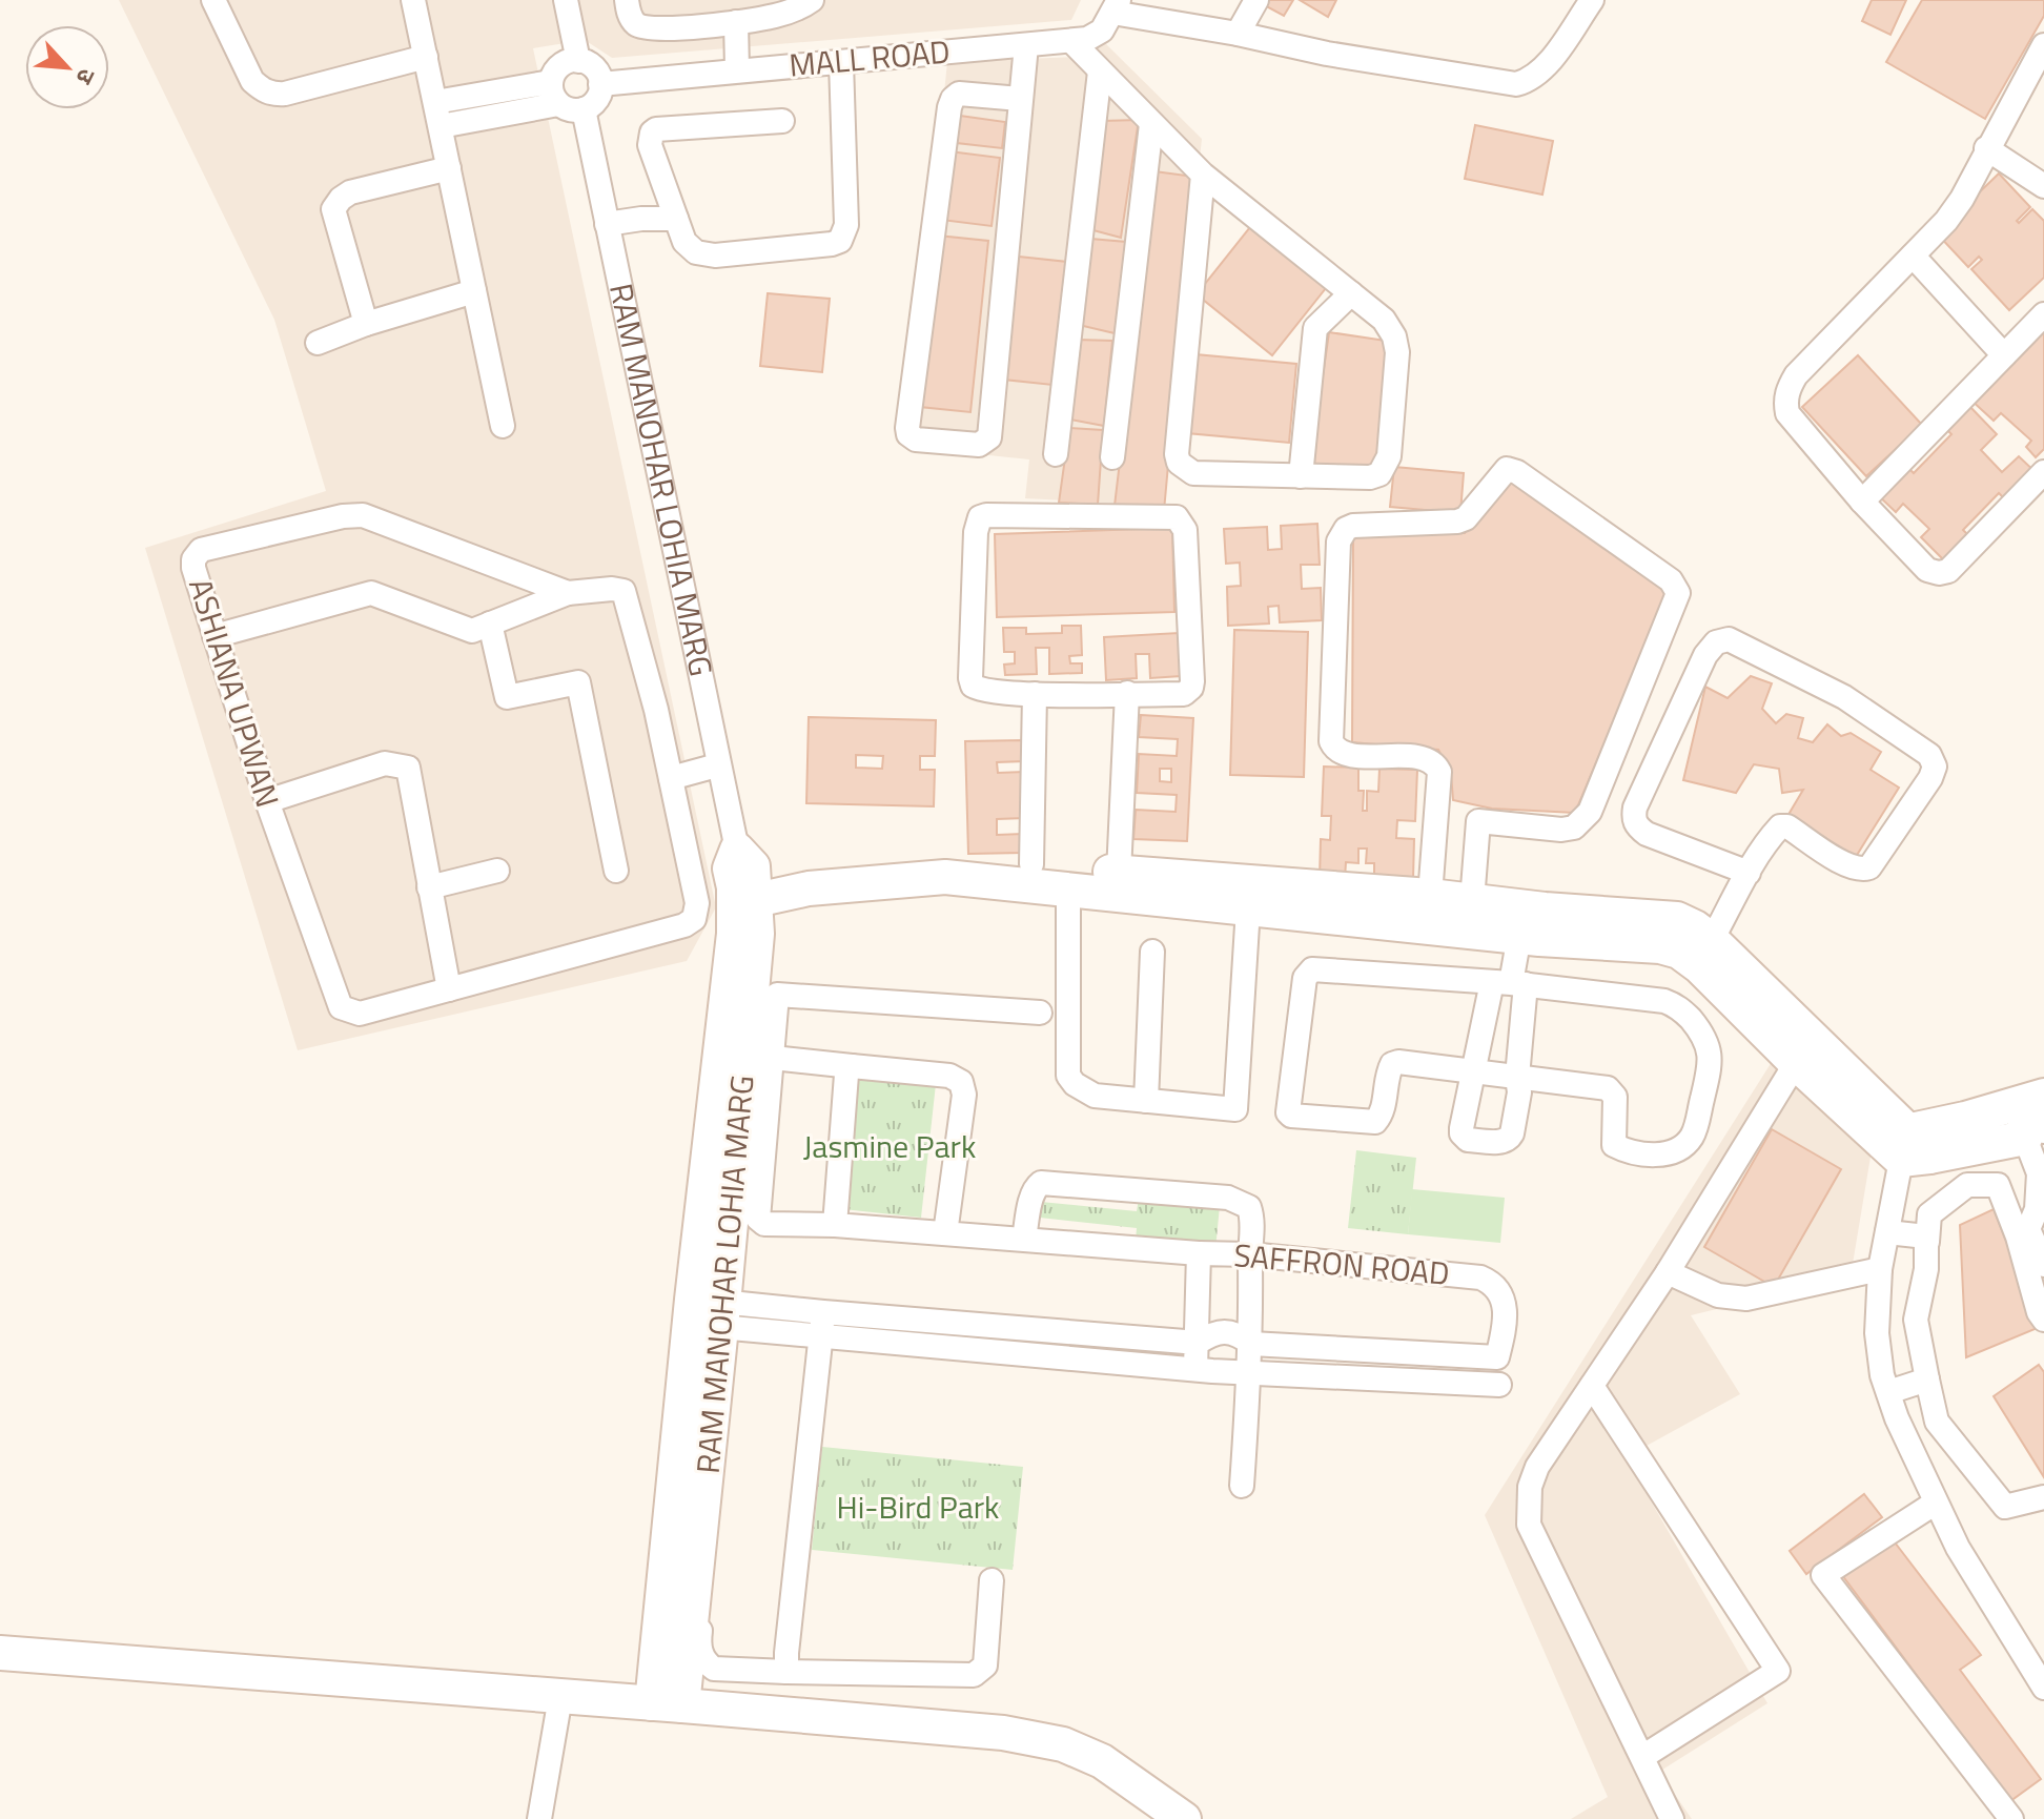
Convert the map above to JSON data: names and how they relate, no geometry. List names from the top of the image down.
{
  "streets": {
    "street": [
      "MALL ROAD",
      "RAM MANOHAR LOHIA MARG",
      "ASHIANA UPWAN",
      "SAFFRON ROAD"
    ]
  },
  "crossings": [
    ["MALL ROAD", "RAM MANOHAR LOHIA MARG"]
  ],
  "parks": ["Jasmine Park", "Hi-Bird Park"],
  "north": "bottom right"
}
